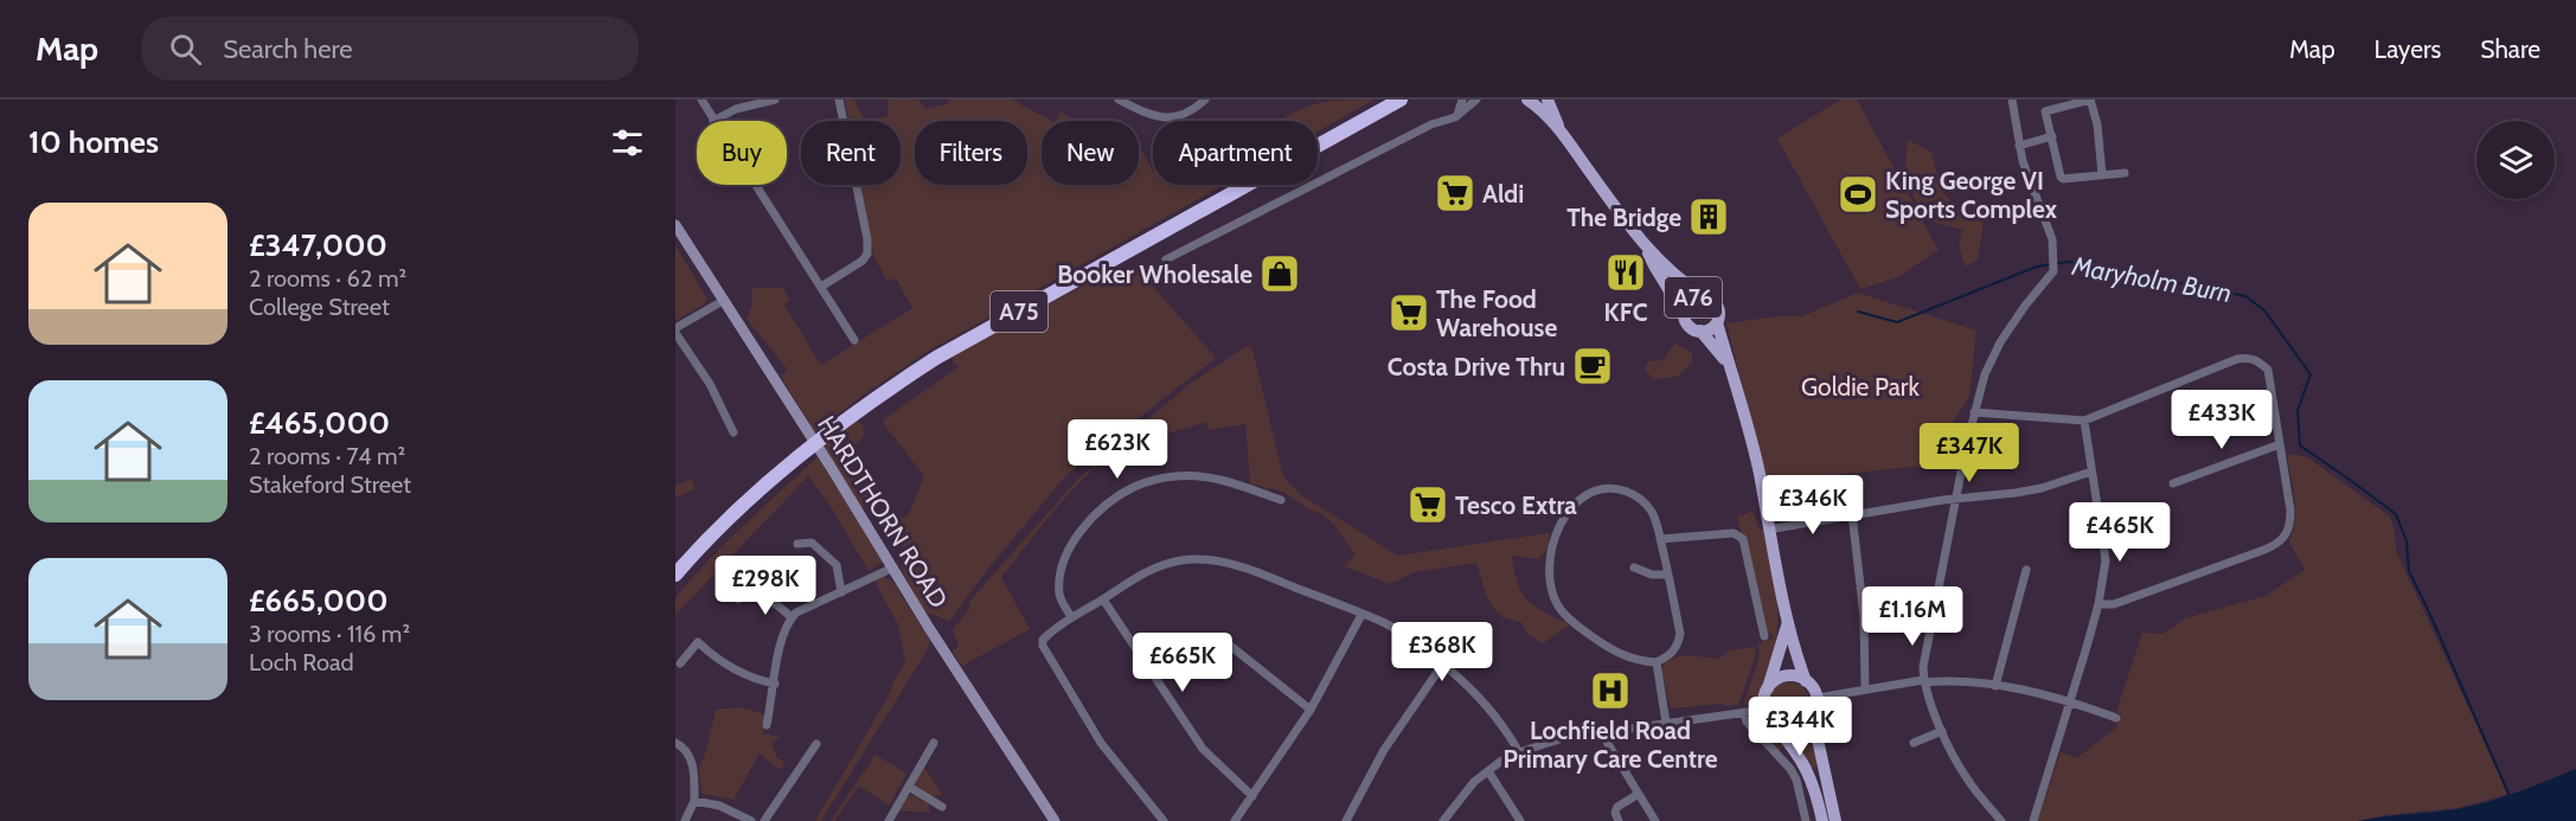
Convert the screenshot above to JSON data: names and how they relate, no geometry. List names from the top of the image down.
{
  "streets": {
    "highway": ["A75"],
    "main road": ["A76"],
    "street": ["HARDTHORN ROAD"]
  },
  "water": ["Maryholm Burn"],
  "parks": ["Goldie Park"],
  "places": {
    "supermarket": ["Aldi", "The Food Warehouse", "Tesco Extra"],
    "sports": ["King George VI Sports Complex"],
    "building": ["The Bridge"],
    "restaurant": ["KFC"],
    "shop": ["Booker Wholesale"],
    "cafe": ["Costa Drive Thru"],
    "hospital": ["Lochfield Road Primary Care Centre"]
  },
  "page": {
    "header": "Map",
    "search": "Search here",
    "nav": ["Map", "Layers", "Share"],
    "heading": "10 homes",
    "chip": [
      "Buy",
      "Rent",
      "Filters",
      "New",
      "Apartment"
    ],
    "list": [
      {
        "name": "£347,000",
        "note": "2 rooms · 62 m² · College Street"
      },
      {
        "name": "£465,000",
        "note": "2 rooms · 74 m² · Stakeford Street"
      },
      {
        "name": "£665,000",
        "note": "3 rooms · 116 m² · Loch Road"
      }
    ],
    "price": [
      "£433K",
      "£623K",
      "£347K",
      "£346K",
      "£465K",
      "£298K",
      "£1.16M",
      "£368K",
      "£665K",
      "£344K"
    ]
  }
}
